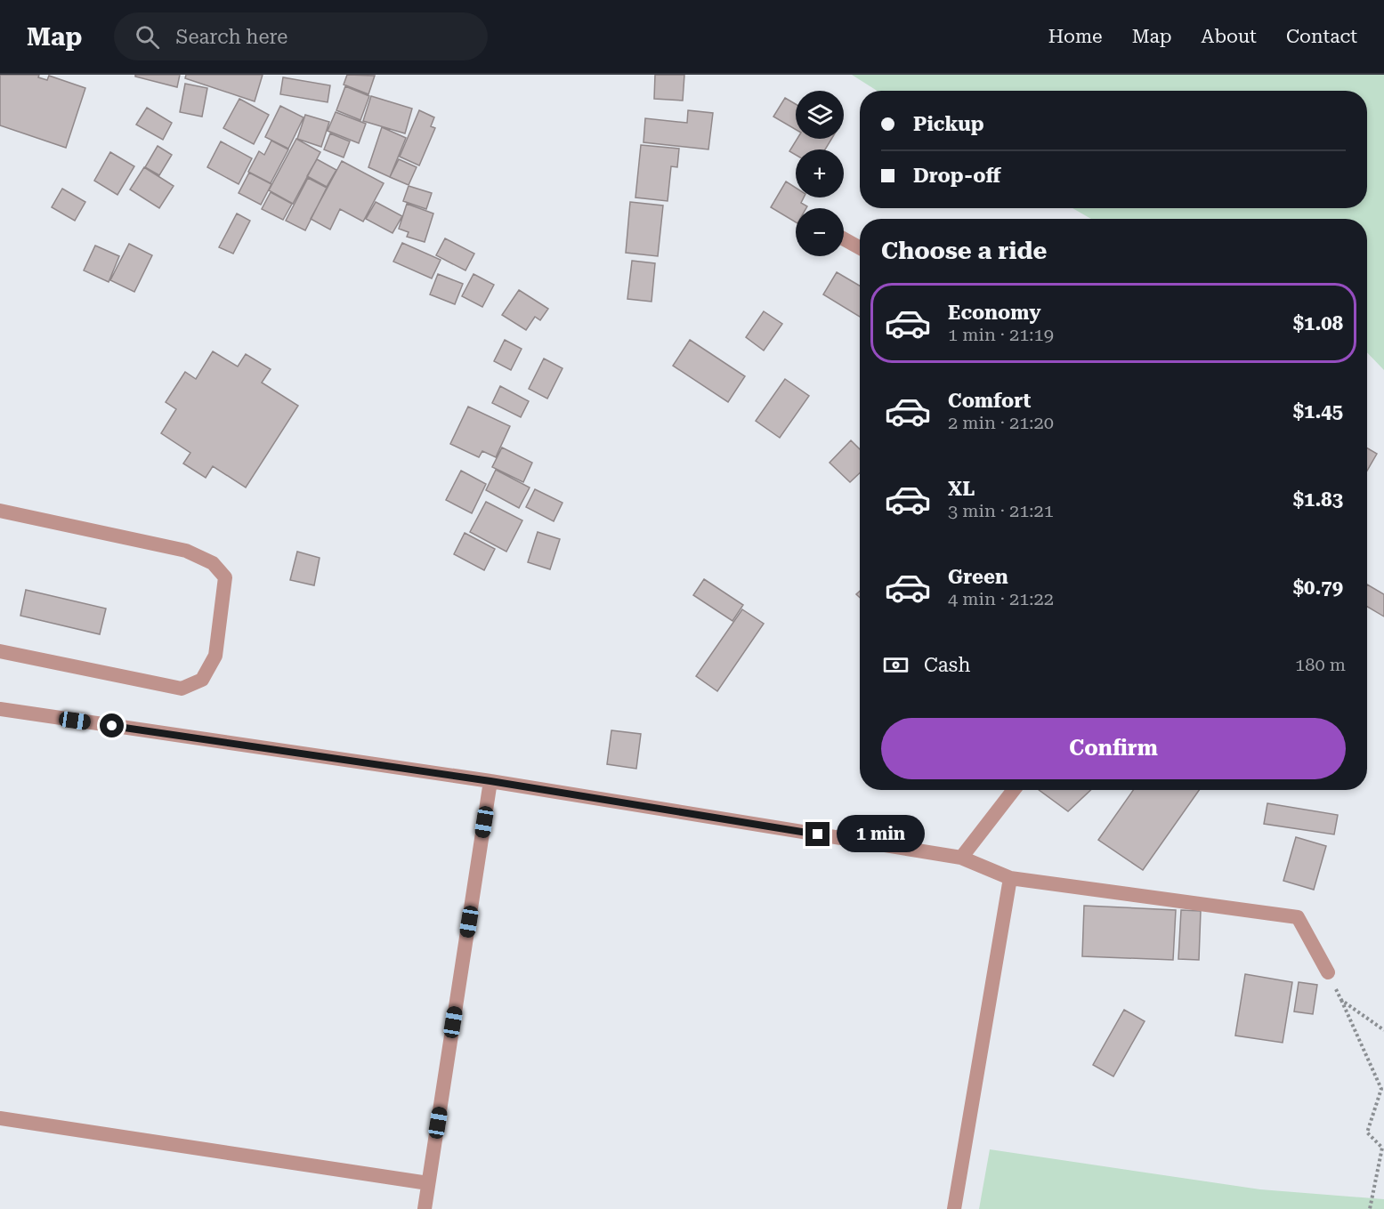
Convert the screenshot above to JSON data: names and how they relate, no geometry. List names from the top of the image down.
{
  "page": {
    "header": "Map",
    "search": "Search here",
    "nav": [
      "Home",
      "Map",
      "About",
      "Contact"
    ],
    "map_buttons": ["+", "−"],
    "banner": ["Pickup", "Drop-off"],
    "heading": "Choose a ride",
    "list": [
      {
        "name": "Economy",
        "note": "1 min · 21:19",
        "value": "$1.08"
      },
      {
        "name": "Comfort",
        "note": "2 min · 21:20",
        "value": "$1.45"
      },
      {
        "name": "XL",
        "note": "3 min · 21:21",
        "value": "$1.83"
      },
      {
        "name": "Green",
        "note": "4 min · 21:22",
        "value": "$0.79"
      }
    ],
    "pay": ["Cash", "180 m"],
    "buttons": "Confirm",
    "bubble": "1 min"
  }
}
